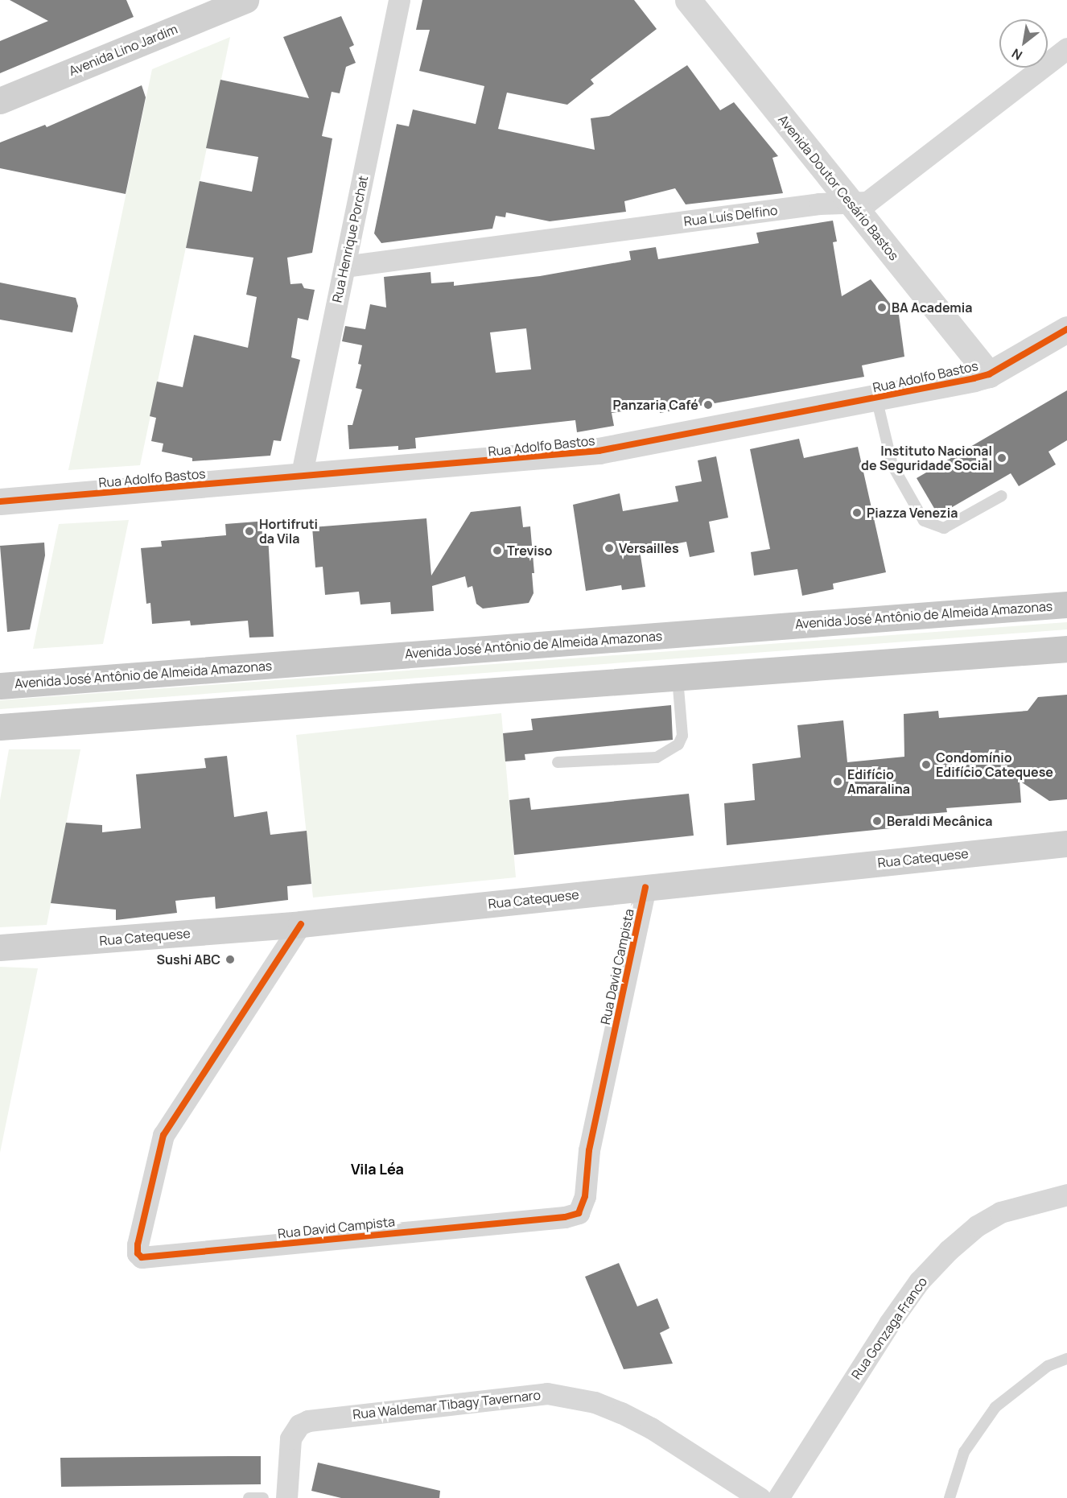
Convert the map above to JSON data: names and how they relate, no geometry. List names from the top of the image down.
{
  "streets": {
    "highway": ["Avenida José Antônio de Almeida Amazonas"],
    "main road": ["Avenida Lino Jardim", "Rua Catequese"],
    "street": [
      "Avenida Doutor Cesário Bastos",
      "Rua Luís Delfino",
      "Rua Henrique Porchat",
      "Rua Adolfo Bastos",
      "Rua David Campista",
      "Rua Gonzaga Franco",
      "Rua Waldemar Tibagy Tavernaro"
    ]
  },
  "crossings": [
    ["Avenida Doutor Cesário Bastos", "Rua Luís Delfino"],
    ["Avenida Doutor Cesário Bastos", "Rua Adolfo Bastos"],
    ["Rua Luís Delfino", "Rua Henrique Porchat"],
    ["Rua Henrique Porchat", "Rua Adolfo Bastos"],
    ["Rua Catequese", "Rua David Campista"]
  ],
  "districts": ["Vila Léa"],
  "places": [
    "BA Academia",
    "Panzaria Café",
    "Instituto Nacional de Seguridade Social",
    "Piazza Venezia",
    "Hortifruti da Vila",
    "Versailles",
    "Treviso",
    "Condomínio Edifício Catequese",
    "Edifício Amaralina",
    "Beraldi Mecânica",
    "Sushi ABC"
  ],
  "north": "bottom left"
}
